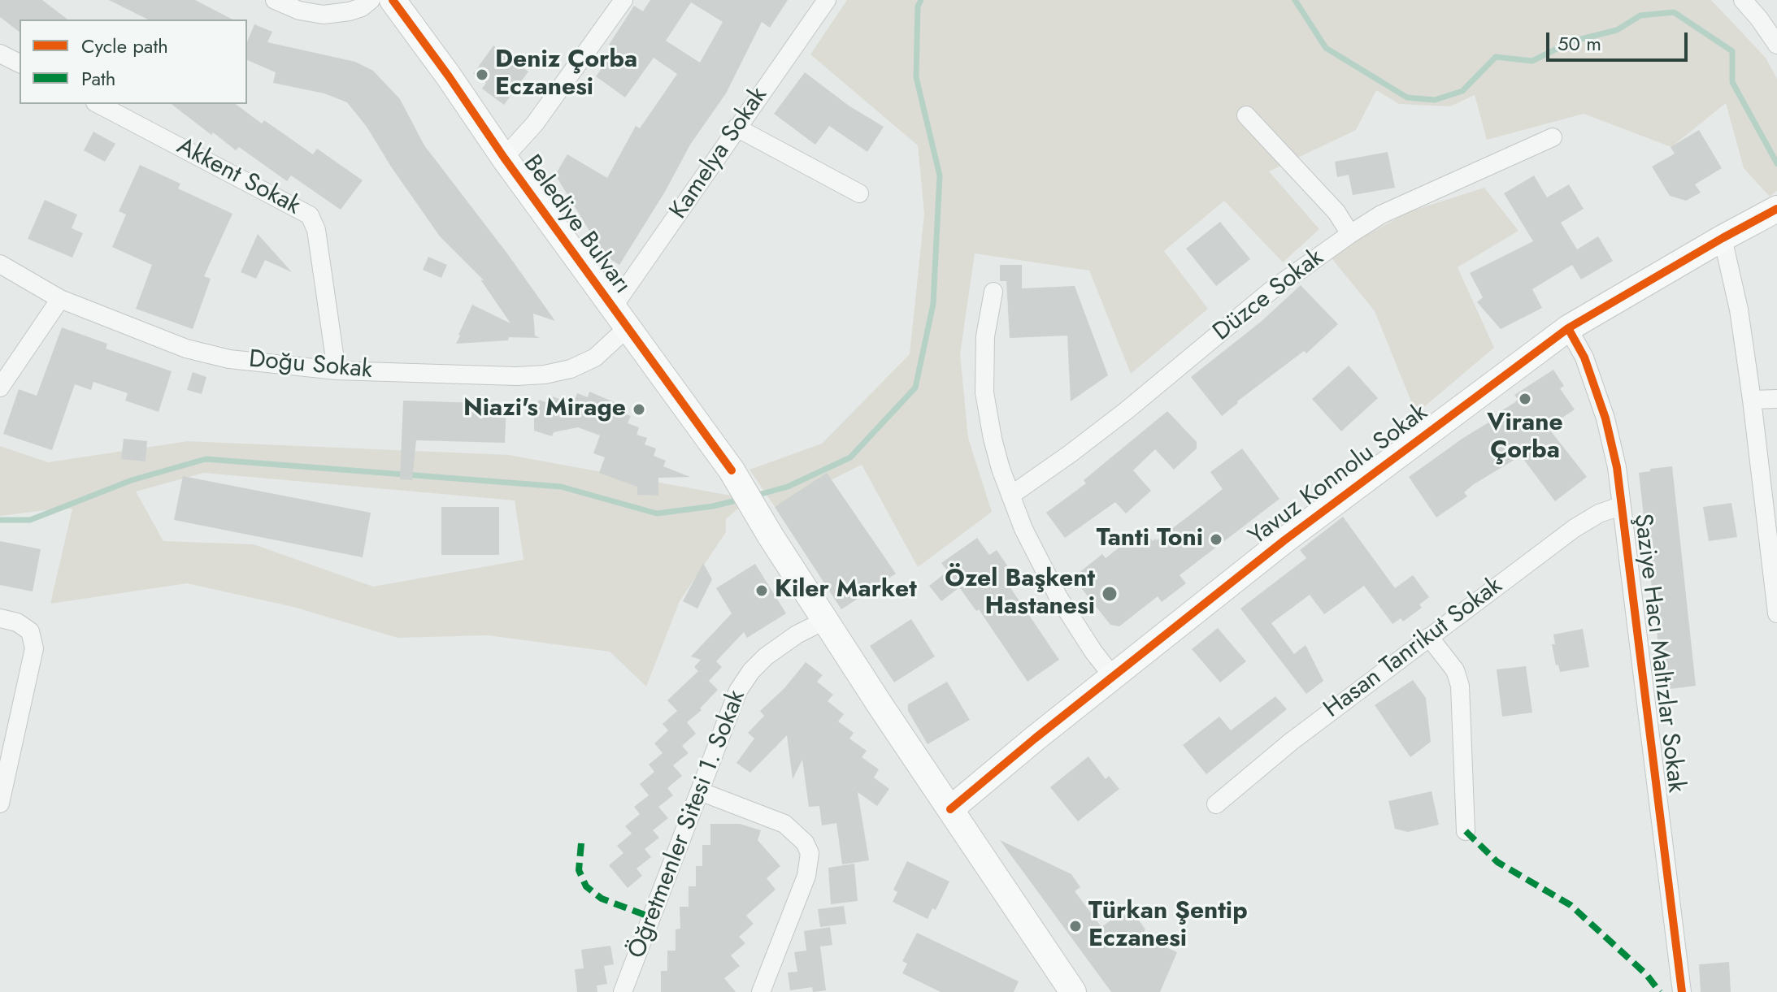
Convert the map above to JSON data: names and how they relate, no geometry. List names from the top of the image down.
{
  "streets": {
    "main road": ["Belediye Bulvarı", "Yavuz Konnolu Sokak"],
    "street": [
      "Kamelya Sokak",
      "Akkent Sokak",
      "Düzce Sokak",
      "Doğu Sokak",
      "Hasan Tanrikut Sokak",
      "Şaziye Hacı Maltızlar Sokak",
      "Öğretmenler Sitesi 1. Sokak"
    ]
  },
  "crossings": [
    ["Kamelya Sokak", "Belediye Bulvarı"],
    ["Kamelya Sokak", "Doğu Sokak"],
    ["Akkent Sokak", "Doğu Sokak"],
    ["Belediye Bulvarı", "Doğu Sokak"],
    ["Belediye Bulvarı", "Yavuz Konnolu Sokak"],
    ["Belediye Bulvarı", "Öğretmenler Sitesi 1. Sokak"],
    ["Yavuz Konnolu Sokak", "Şaziye Hacı Maltızlar Sokak"],
    ["Hasan Tanrikut Sokak", "Şaziye Hacı Maltızlar Sokak"]
  ],
  "places": [
    "Deniz Çorba Eczanesi",
    "Virane Çorba",
    "Niazi's Mirage",
    "Tanti Toni",
    "Kiler Market",
    "Özel Başkent Hastanesi",
    "Türkan Şentip Eczanesi"
  ],
  "legend": ["Cycle path", "Path"],
  "scale_bar": "50 m"
}
